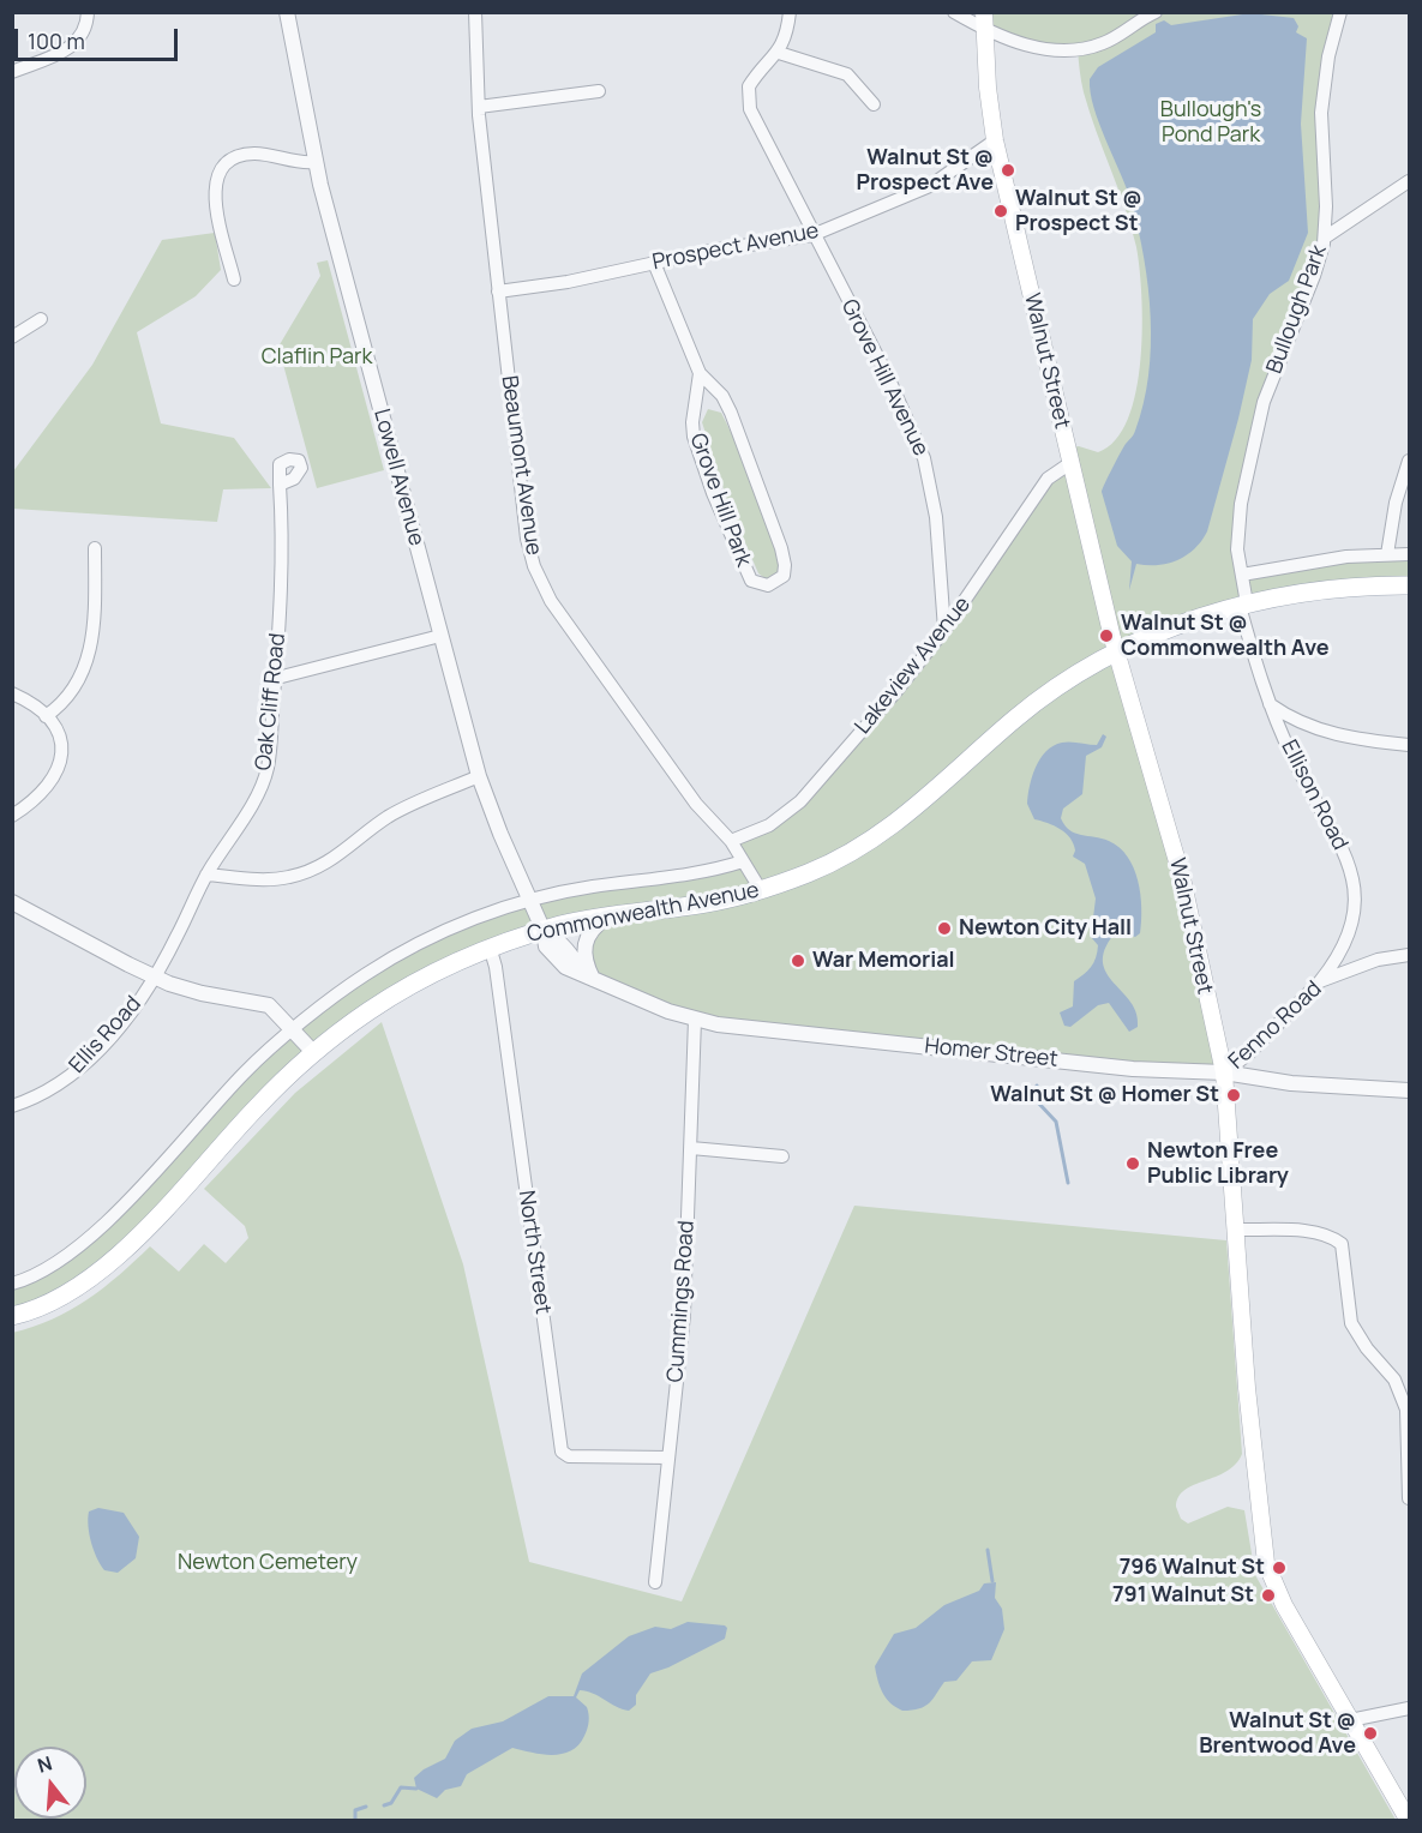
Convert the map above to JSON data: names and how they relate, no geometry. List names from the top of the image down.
{
  "streets": {
    "main road": ["Walnut Street", "Commonwealth Avenue"],
    "street": [
      "Prospect Avenue",
      "Bullough Park",
      "Grove Hill Avenue",
      "Beaumont Avenue",
      "Lowell Avenue",
      "Grove Hill Park",
      "Lakeview Avenue",
      "Oak Cliff Road",
      "Ellison Road",
      "Fenno Road",
      "Ellis Road",
      "Homer Street",
      "North Street",
      "Cummings Road"
    ]
  },
  "crossings": [
    ["Prospect Avenue", "Walnut Street"],
    ["Prospect Avenue", "Grove Hill Avenue"],
    ["Prospect Avenue", "Beaumont Avenue"],
    ["Prospect Avenue", "Grove Hill Park"],
    ["Bullough Park", "Ellison Road"],
    ["Bullough Park", "Commonwealth Avenue"],
    ["Walnut Street", "Lakeview Avenue"],
    ["Walnut Street", "Commonwealth Avenue"],
    ["Walnut Street", "Fenno Road"],
    ["Walnut Street", "Homer Street"],
    ["Grove Hill Avenue", "Lakeview Avenue"],
    ["Beaumont Avenue", "Lakeview Avenue"],
    ["Beaumont Avenue", "Commonwealth Avenue"],
    ["Lowell Avenue", "Commonwealth Avenue"],
    ["Oak Cliff Road", "Ellis Road"],
    ["Ellison Road", "Commonwealth Avenue"],
    ["Ellison Road", "Fenno Road"],
    ["Commonwealth Avenue", "North Street"],
    ["Fenno Road", "Homer Street"],
    ["Homer Street", "Cummings Road"],
    ["North Street", "Cummings Road"]
  ],
  "parks": ["Bullough's Pond Park", "Claflin Park", "Newton Cemetery"],
  "places": [
    "Walnut St @ Prospect Ave",
    "Walnut St @ Prospect St",
    "Walnut St @ Commonwealth Ave",
    "Newton City Hall",
    "War Memorial",
    "Walnut St @ Homer St",
    "Newton Free Public Library",
    "796 Walnut St",
    "791 Walnut St",
    "Walnut St @ Brentwood Ave"
  ],
  "scale_bar": "100 m",
  "north": "top"
}
